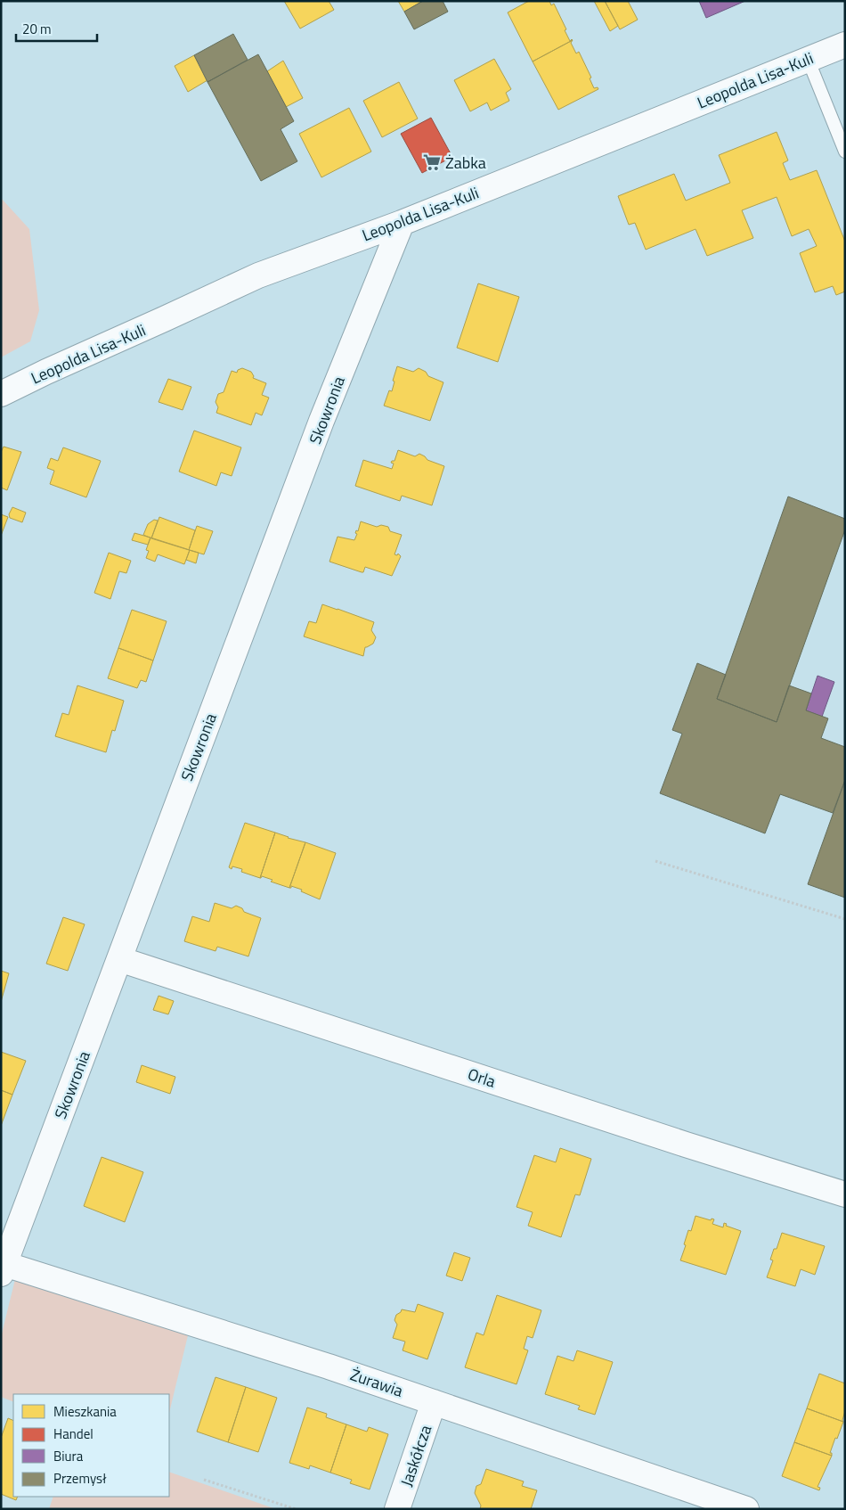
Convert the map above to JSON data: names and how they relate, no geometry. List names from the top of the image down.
{
  "streets": {
    "street": [
      "Leopolda Lisa-Kuli",
      "Skowronia",
      "Orla",
      "Żurawia",
      "Jaskółcza"
    ]
  },
  "crossings": [
    ["Leopolda Lisa-Kuli", "Skowronia"],
    ["Skowronia", "Orla"],
    ["Skowronia", "Żurawia"],
    ["Żurawia", "Jaskółcza"]
  ],
  "places": {
    "supermarket": ["Żabka"]
  },
  "legend": [
    "Mieszkania",
    "Handel",
    "Biura",
    "Przemysł"
  ],
  "scale_bar": "20 m"
}
